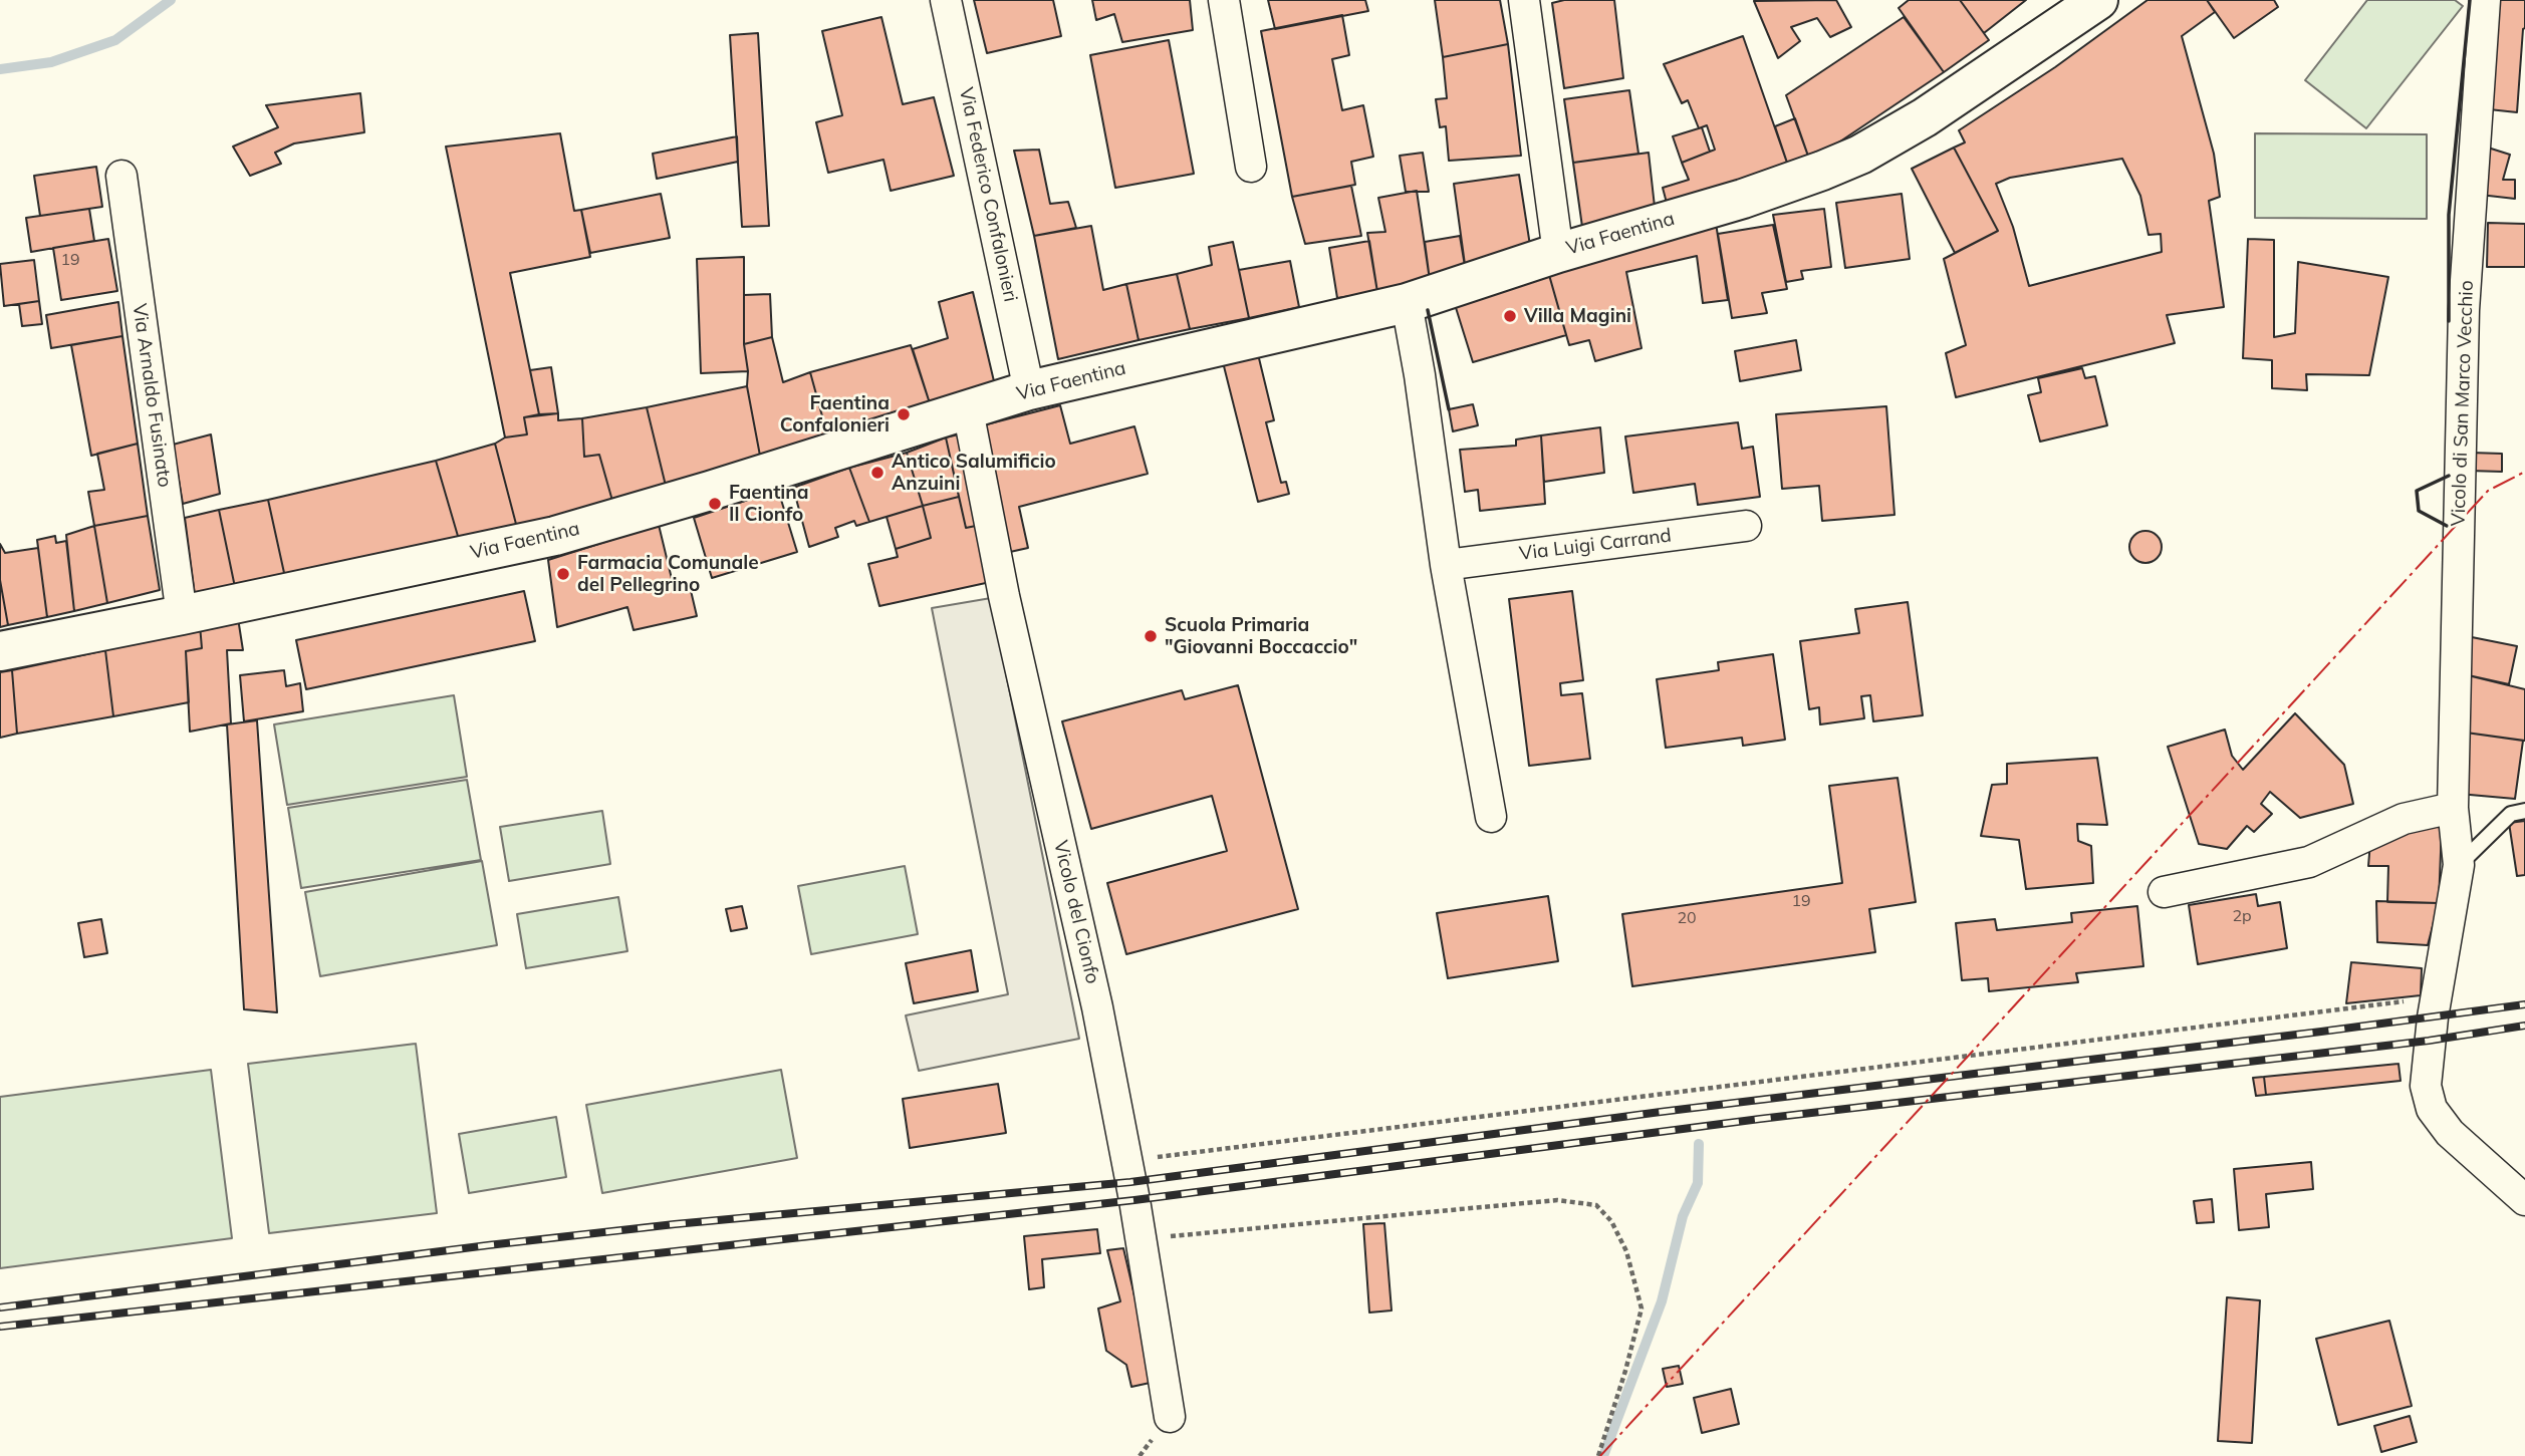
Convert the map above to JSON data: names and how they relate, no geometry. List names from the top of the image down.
{
  "streets": {
    "street": [
      "Via Federico Confalonieri",
      "Via Faentina",
      "Via Arnaldo Fusinato",
      "Vicolo di San Marco Vecchio",
      "Via Luigi Carrand",
      "Vicolo del Cionfo"
    ]
  },
  "crossings": [
    ["Via Federico Confalonieri", "Via Faentina"],
    ["Via Faentina", "Via Arnaldo Fusinato"],
    ["Via Faentina", "Vicolo del Cionfo"]
  ],
  "places": [
    "Villa Magini",
    "Faentina Confalonieri",
    "Antico Salumificio Anzuini",
    "Faentina Il Cionfo",
    "Farmacia Comunale del Pellegrino",
    "Scuola Primaria \"Giovanni Boccaccio\""
  ],
  "house_numbers": [
    "19",
    "19",
    "2p",
    "20"
  ]
}
